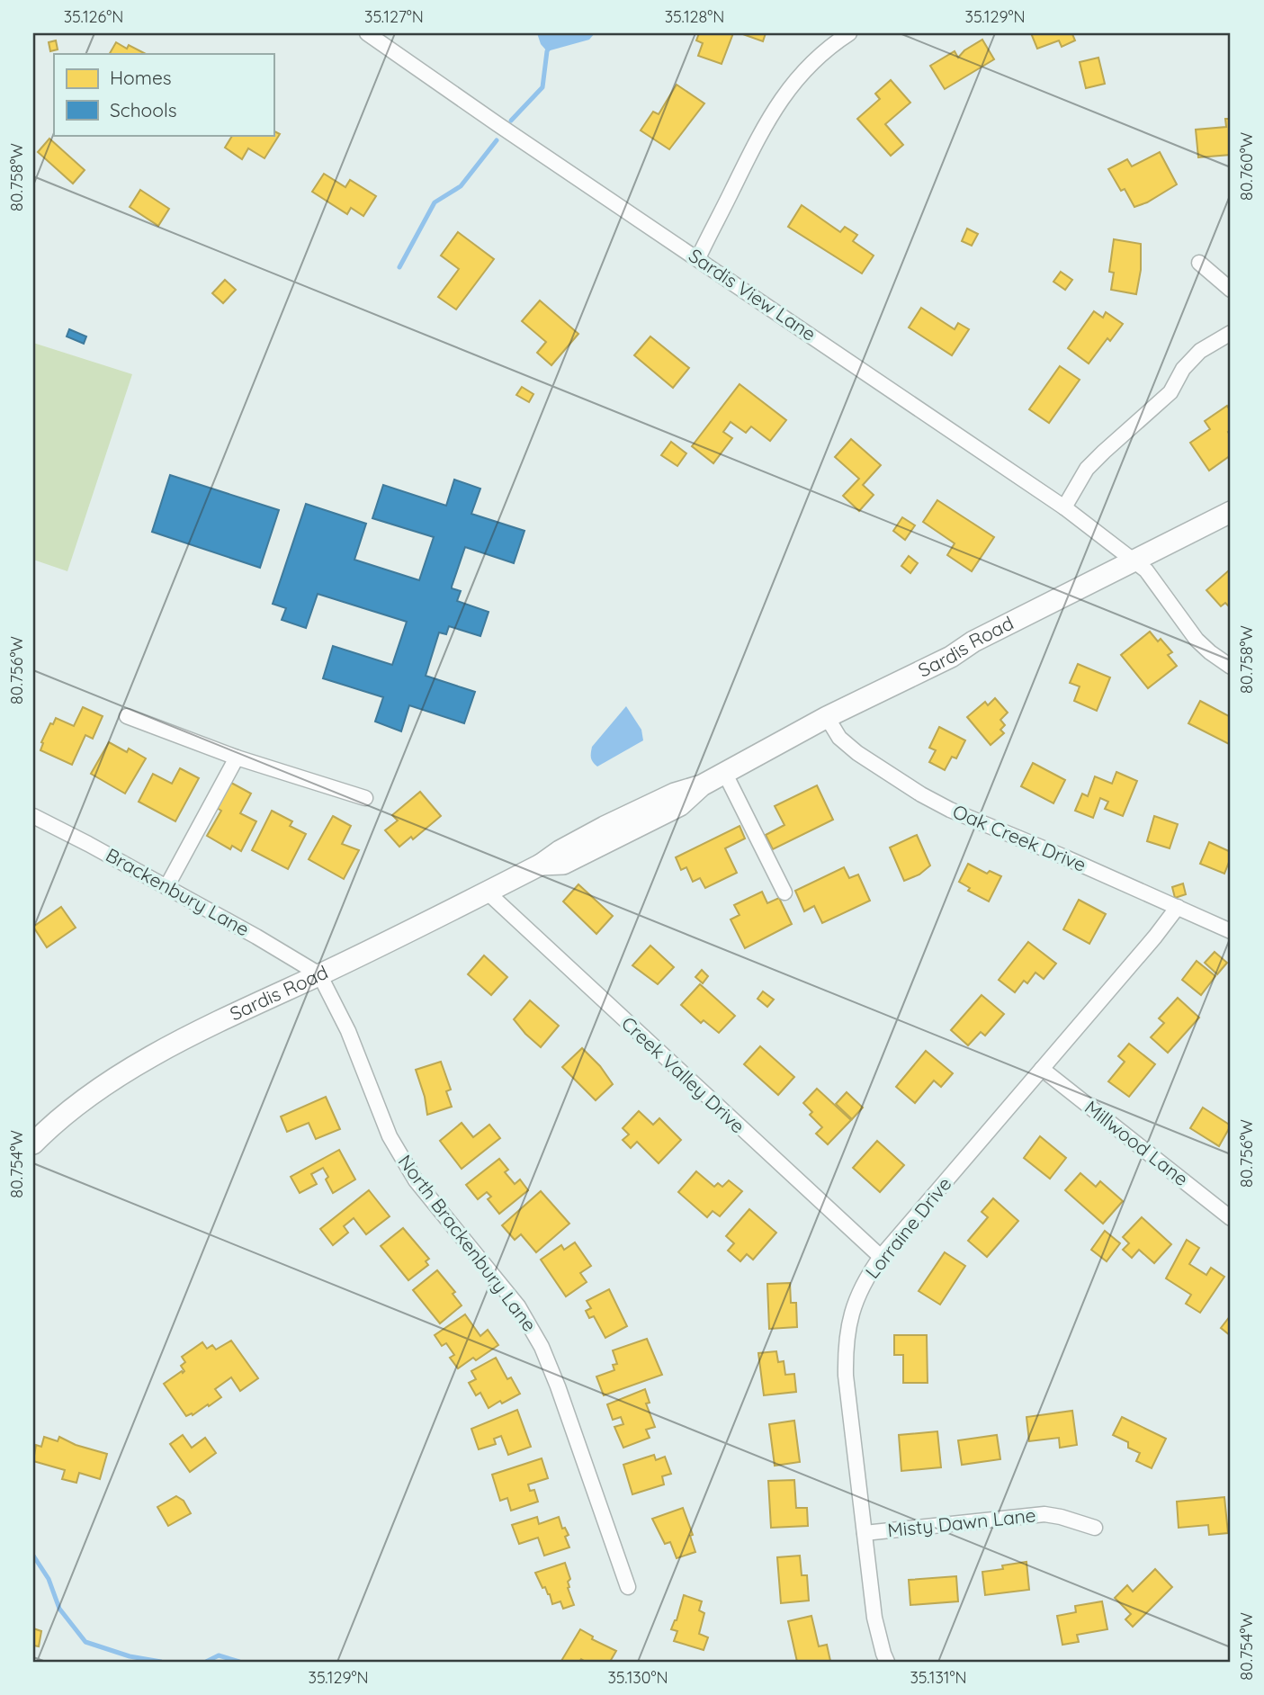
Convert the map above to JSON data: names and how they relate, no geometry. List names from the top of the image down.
{
  "streets": {
    "main road": ["Sardis Road"],
    "street": [
      "Sardis View Lane",
      "Oak Creek Drive",
      "Brackenbury Lane",
      "Creek Valley Drive",
      "Millwood Lane",
      "Lorraine Drive",
      "North Brackenbury Lane",
      "Misty Dawn Lane"
    ]
  },
  "crossings": [
    ["Sardis View Lane", "Sardis Road"],
    ["Sardis Road", "Oak Creek Drive"],
    ["Sardis Road", "Brackenbury Lane"],
    ["Sardis Road", "Creek Valley Drive"],
    ["Sardis Road", "North Brackenbury Lane"],
    ["Oak Creek Drive", "Lorraine Drive"],
    ["Brackenbury Lane", "North Brackenbury Lane"],
    ["Creek Valley Drive", "Lorraine Drive"],
    ["Millwood Lane", "Lorraine Drive"],
    ["Lorraine Drive", "Misty Dawn Lane"]
  ],
  "legend": ["Homes", "Schools"],
  "coordinates": [
    "35.126°N",
    "35.127°N",
    "35.128°N",
    "35.129°N",
    "80.760°W",
    "80.758°W",
    "80.756°W",
    "80.754°W",
    "35.130°N",
    "35.131°N"
  ]
}
